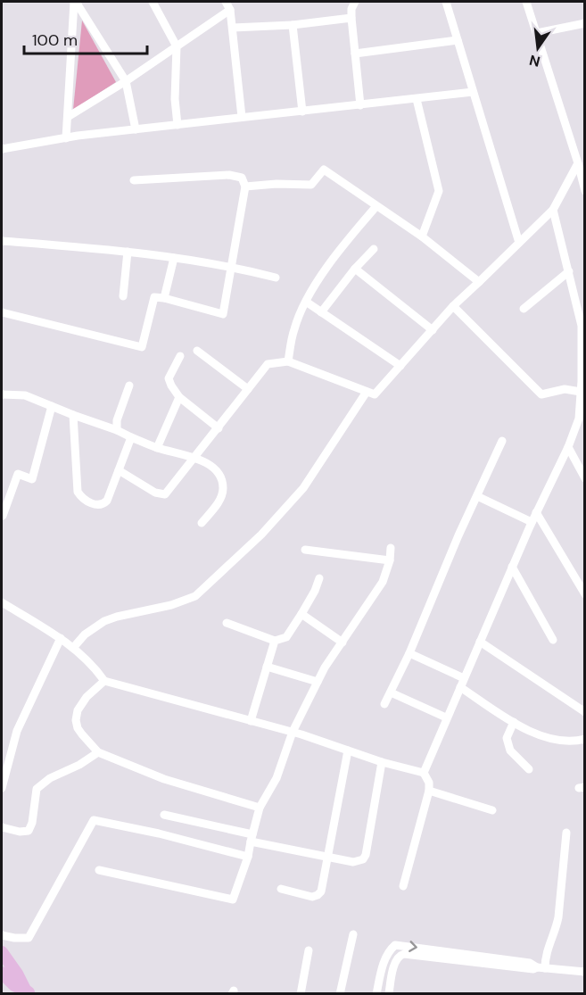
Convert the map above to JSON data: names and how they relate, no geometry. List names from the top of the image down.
{
  "scale_bar": "100 m",
  "north": "bottom"
}
